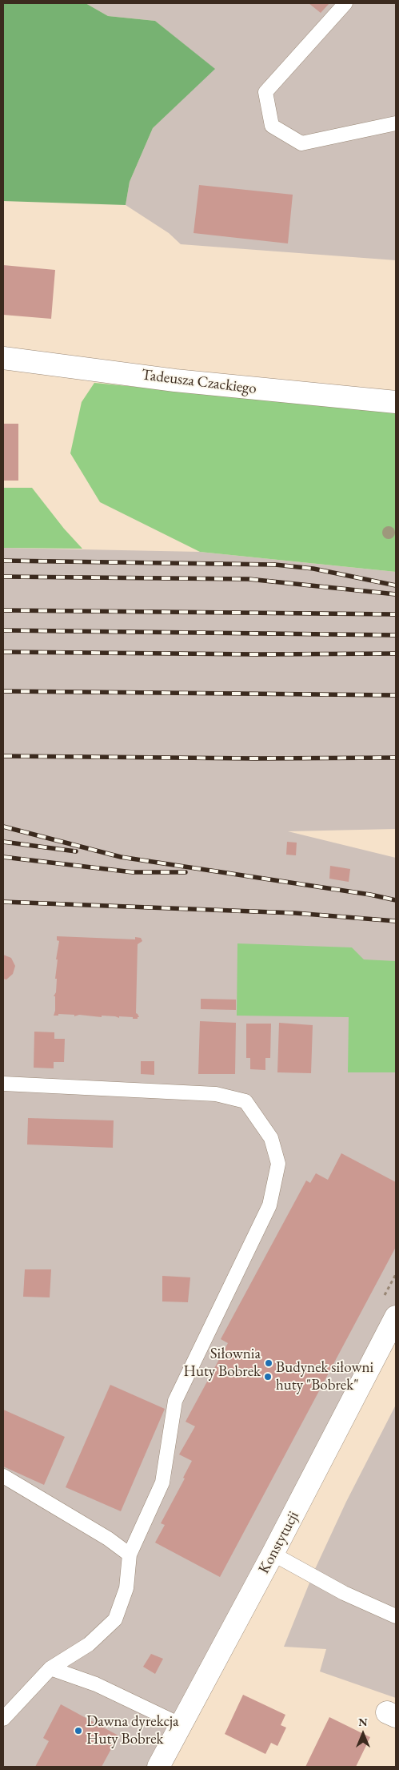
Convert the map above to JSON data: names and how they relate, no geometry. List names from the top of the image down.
{
  "streets": {
    "street": ["Tadeusza Czackiego", "Konstytucji"]
  },
  "places": ["Siłownia Huty Bobrek", "Budynek siłowni huty \"Bobrek\"", "Dawna dyrekcja Huty Bobrek"],
  "north": "top"
}
